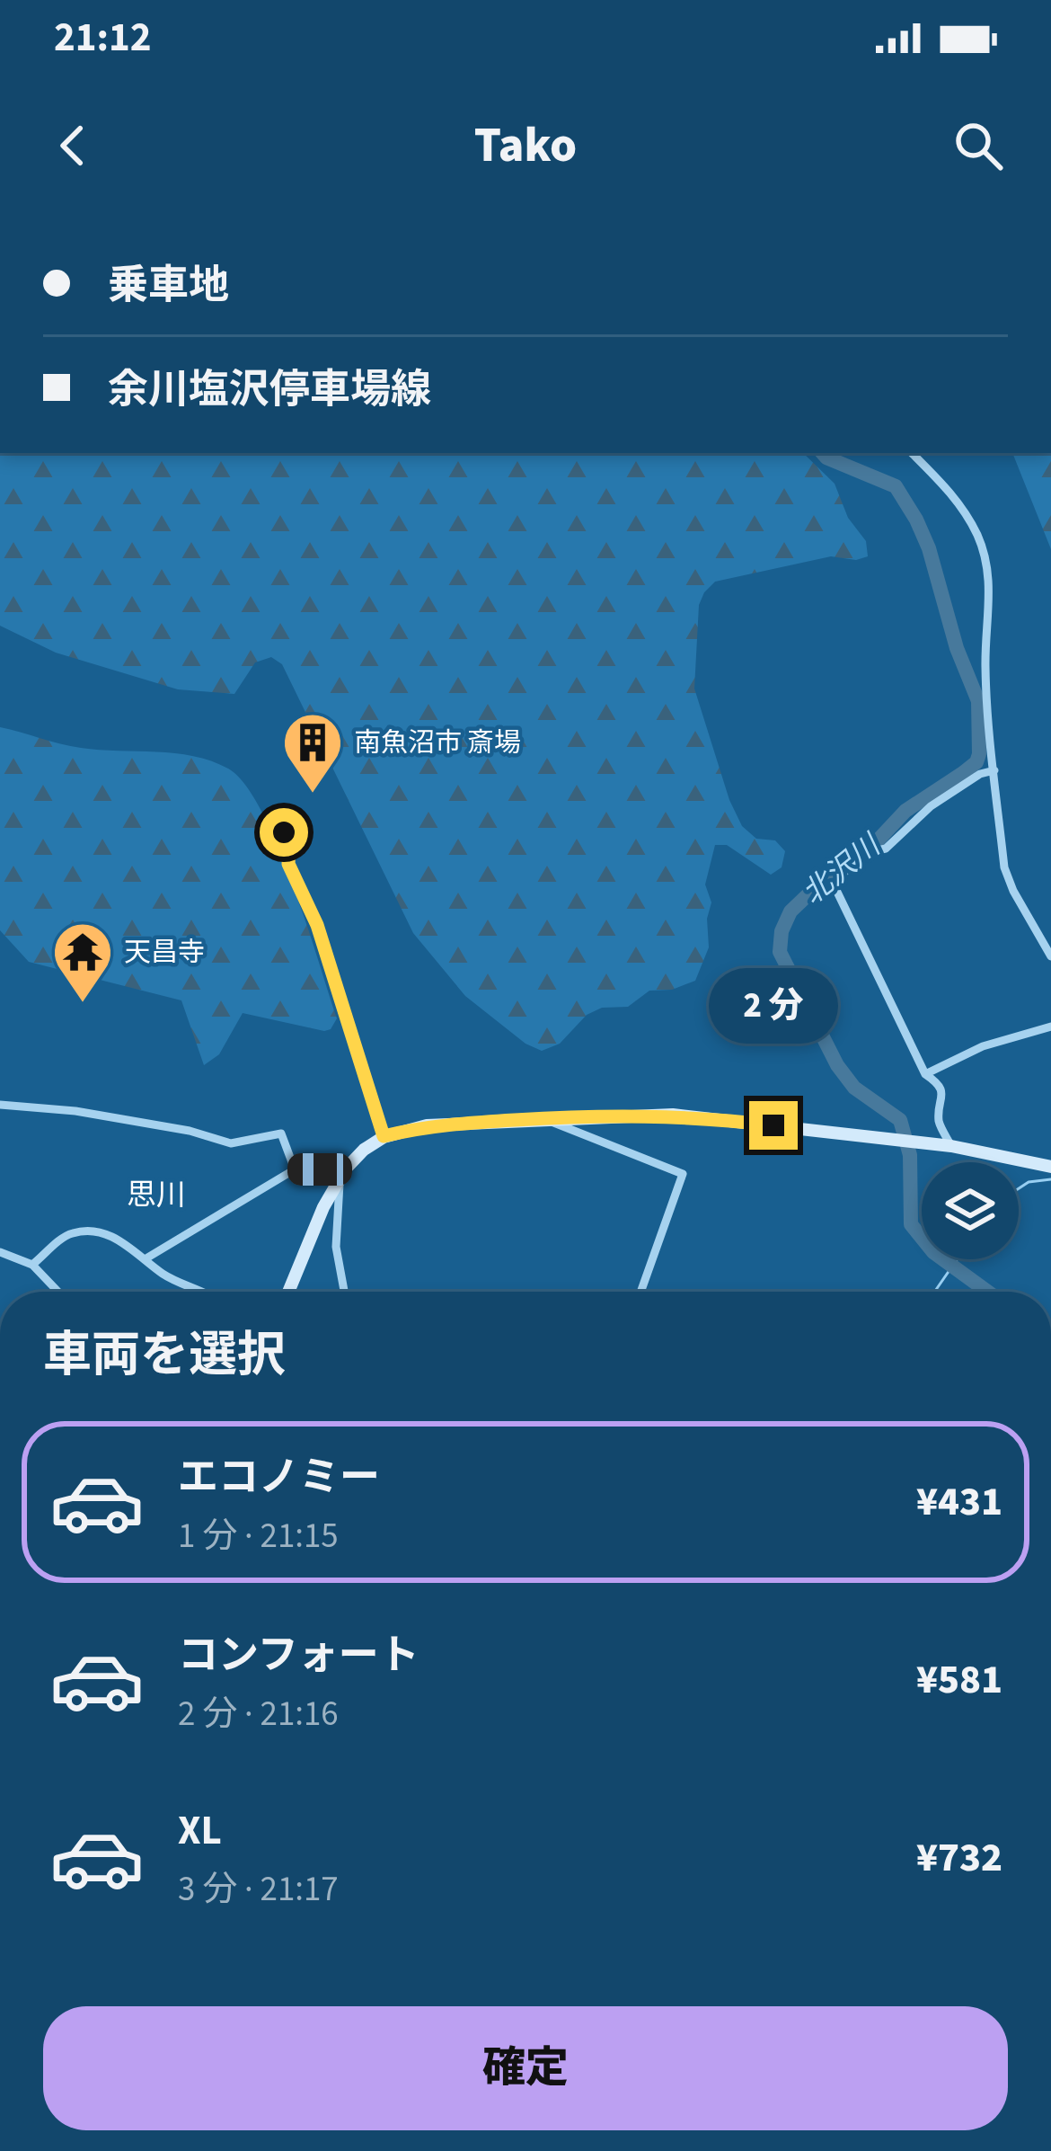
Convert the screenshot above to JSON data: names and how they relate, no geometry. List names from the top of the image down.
{
  "districts": ["思川"],
  "water": ["北沢川"],
  "places": {
    "building": ["南魚沼市 斎場"],
    "temple": ["天昌寺"]
  },
  "page": {
    "status": "21:12",
    "header": "Tako",
    "banner": ["乗車地", "余川塩沢停車場線"],
    "bubble": "2 分",
    "heading": "車両を選択",
    "list": [
      {
        "name": "エコノミー",
        "note": "1 分 · 21:15",
        "value": "¥431"
      },
      {
        "name": "コンフォート",
        "note": "2 分 · 21:16",
        "value": "¥581"
      },
      {
        "name": "XL",
        "note": "3 分 · 21:17",
        "value": "¥732"
      }
    ],
    "buttons": "確定"
  }
}
